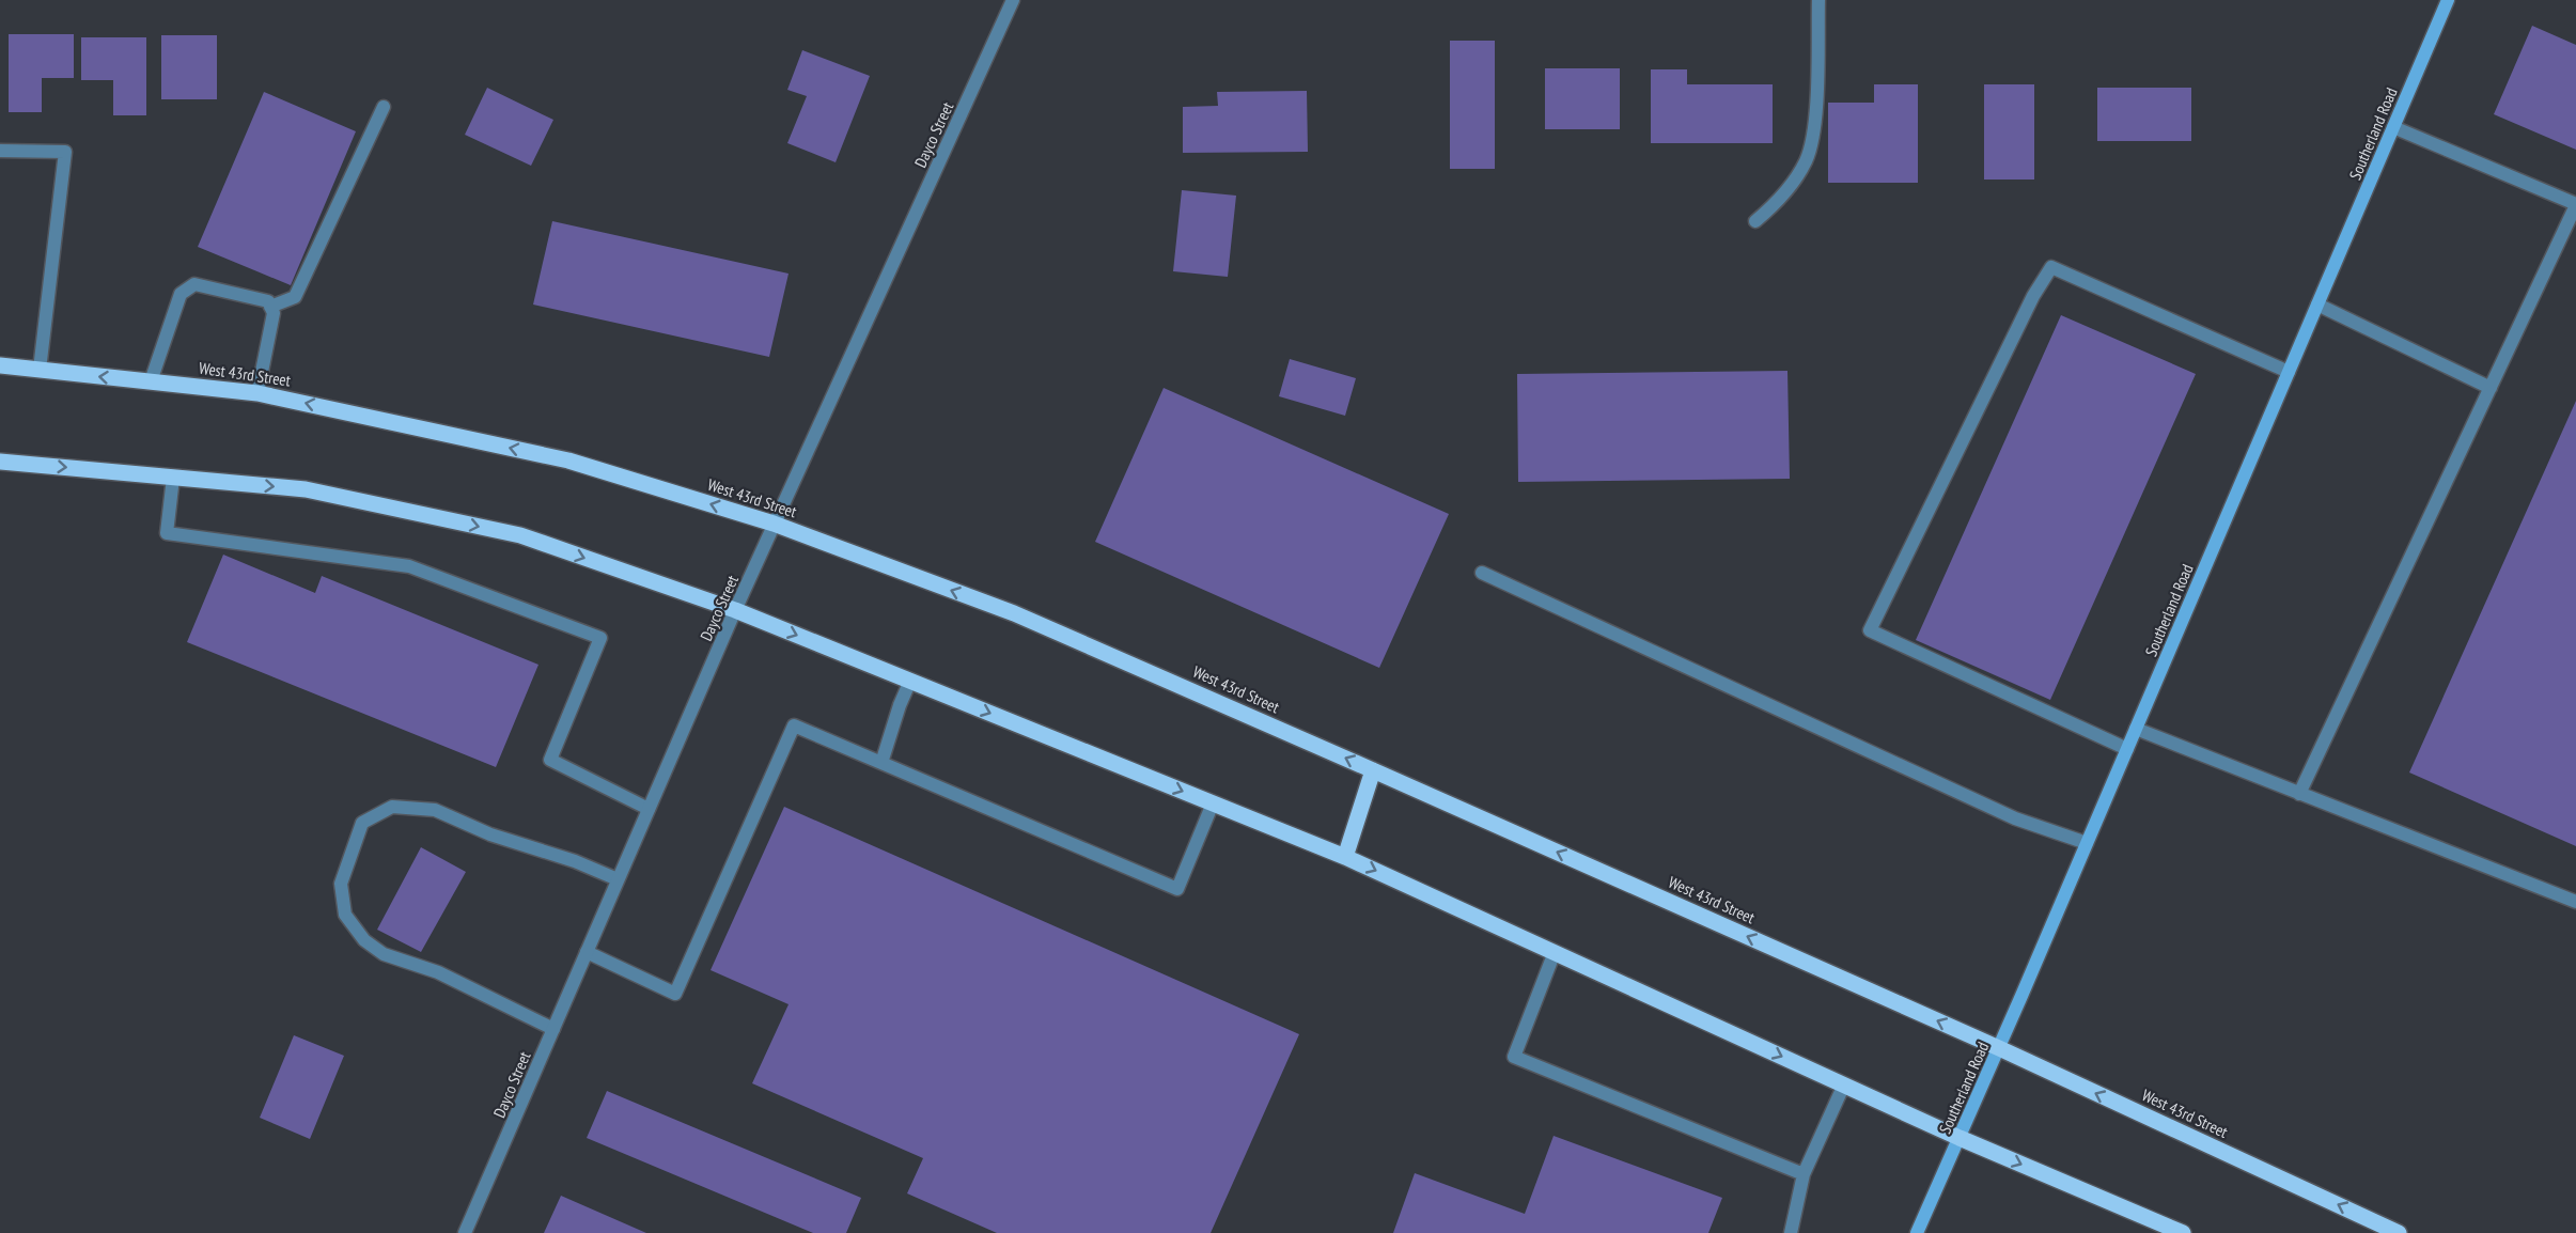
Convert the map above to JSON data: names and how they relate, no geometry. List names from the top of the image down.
{
  "streets": {
    "main road": ["West 43rd Street"],
    "street": ["Southerland Road", "Dayco Street"]
  },
  "crossings": [
    ["Southerland Road", "West 43rd Street"],
    ["Dayco Street", "West 43rd Street"]
  ]
}
